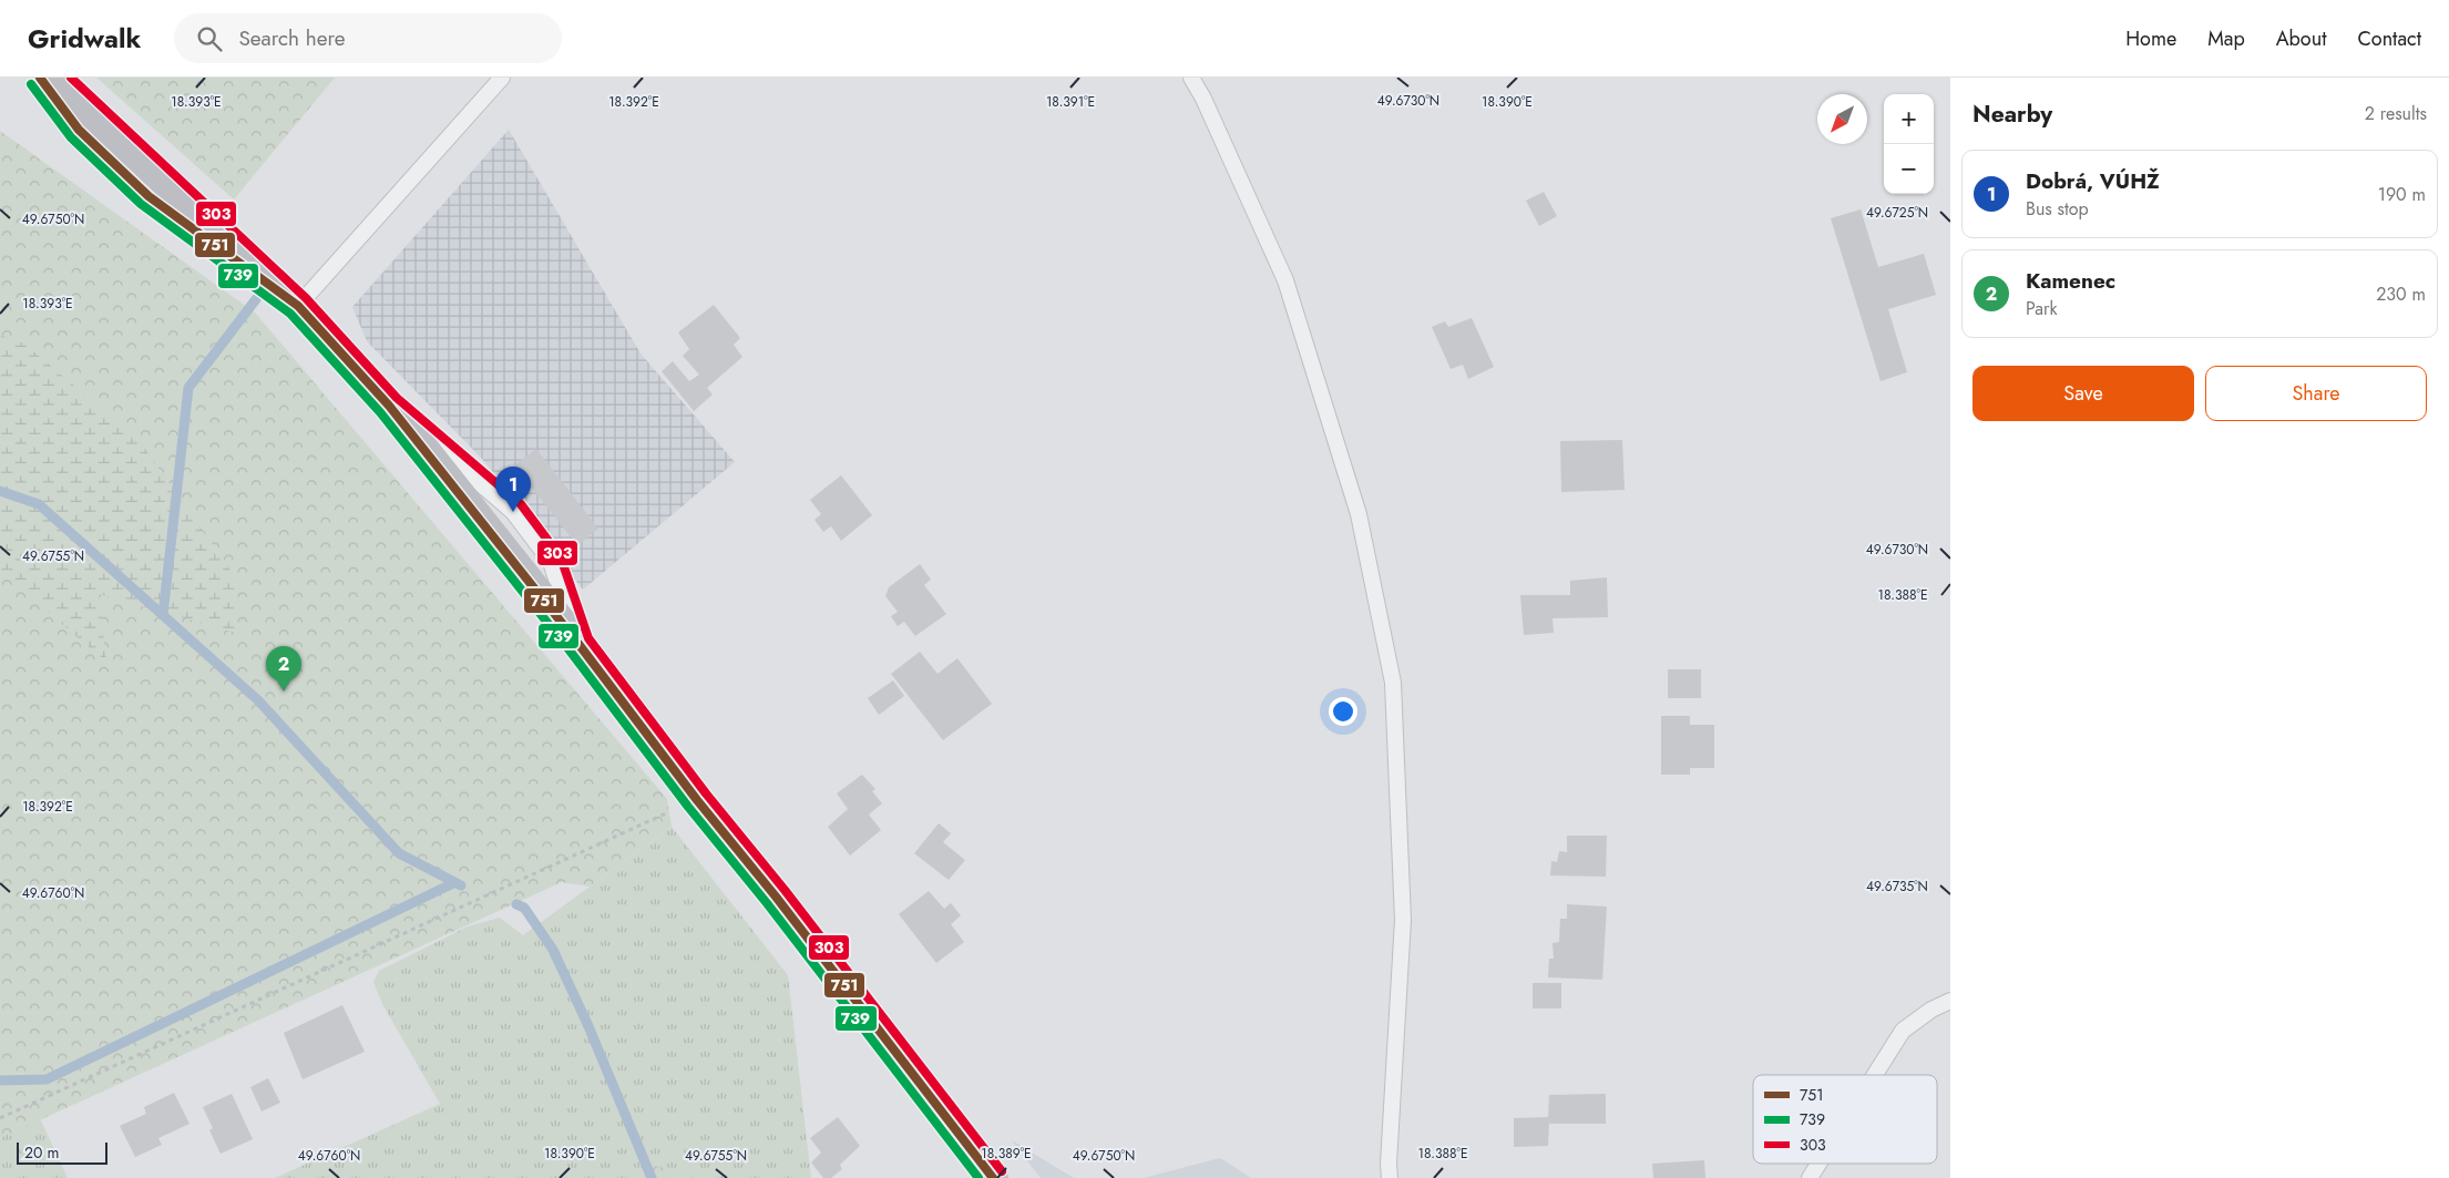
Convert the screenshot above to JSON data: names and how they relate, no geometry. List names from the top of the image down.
{
  "lines": ["transit line 751", "transit line 303", "transit line 739"],
  "legend": ["751", "739", "303"],
  "scale_bar": "20 m",
  "north": "bottom left",
  "page": {
    "header": "Gridwalk",
    "search": "Search here",
    "nav": [
      "Home",
      "Map",
      "About",
      "Contact"
    ],
    "heading": ["Nearby", "2 results"],
    "map_buttons": ["+", "−"],
    "list": [
      {
        "mark": "1",
        "name": "Dobrá, VÚHŽ",
        "note": "Bus stop",
        "value": "190 m"
      },
      {
        "mark": "2",
        "name": "Kamenec",
        "note": "Park",
        "value": "230 m"
      }
    ],
    "buttons": ["Save", "Share"],
    "pins": ["1", "2"],
    "scale": "20 m"
  },
  "coordinates": [
    "49.6730°N",
    "18.393°E",
    "18.392°E",
    "18.391°E",
    "18.390°E",
    "49.6725°N",
    "49.6750°N",
    "49.6755°N",
    "18.388°E",
    "49.6735°N",
    "49.6760°N",
    "18.389°E"
  ]
}
